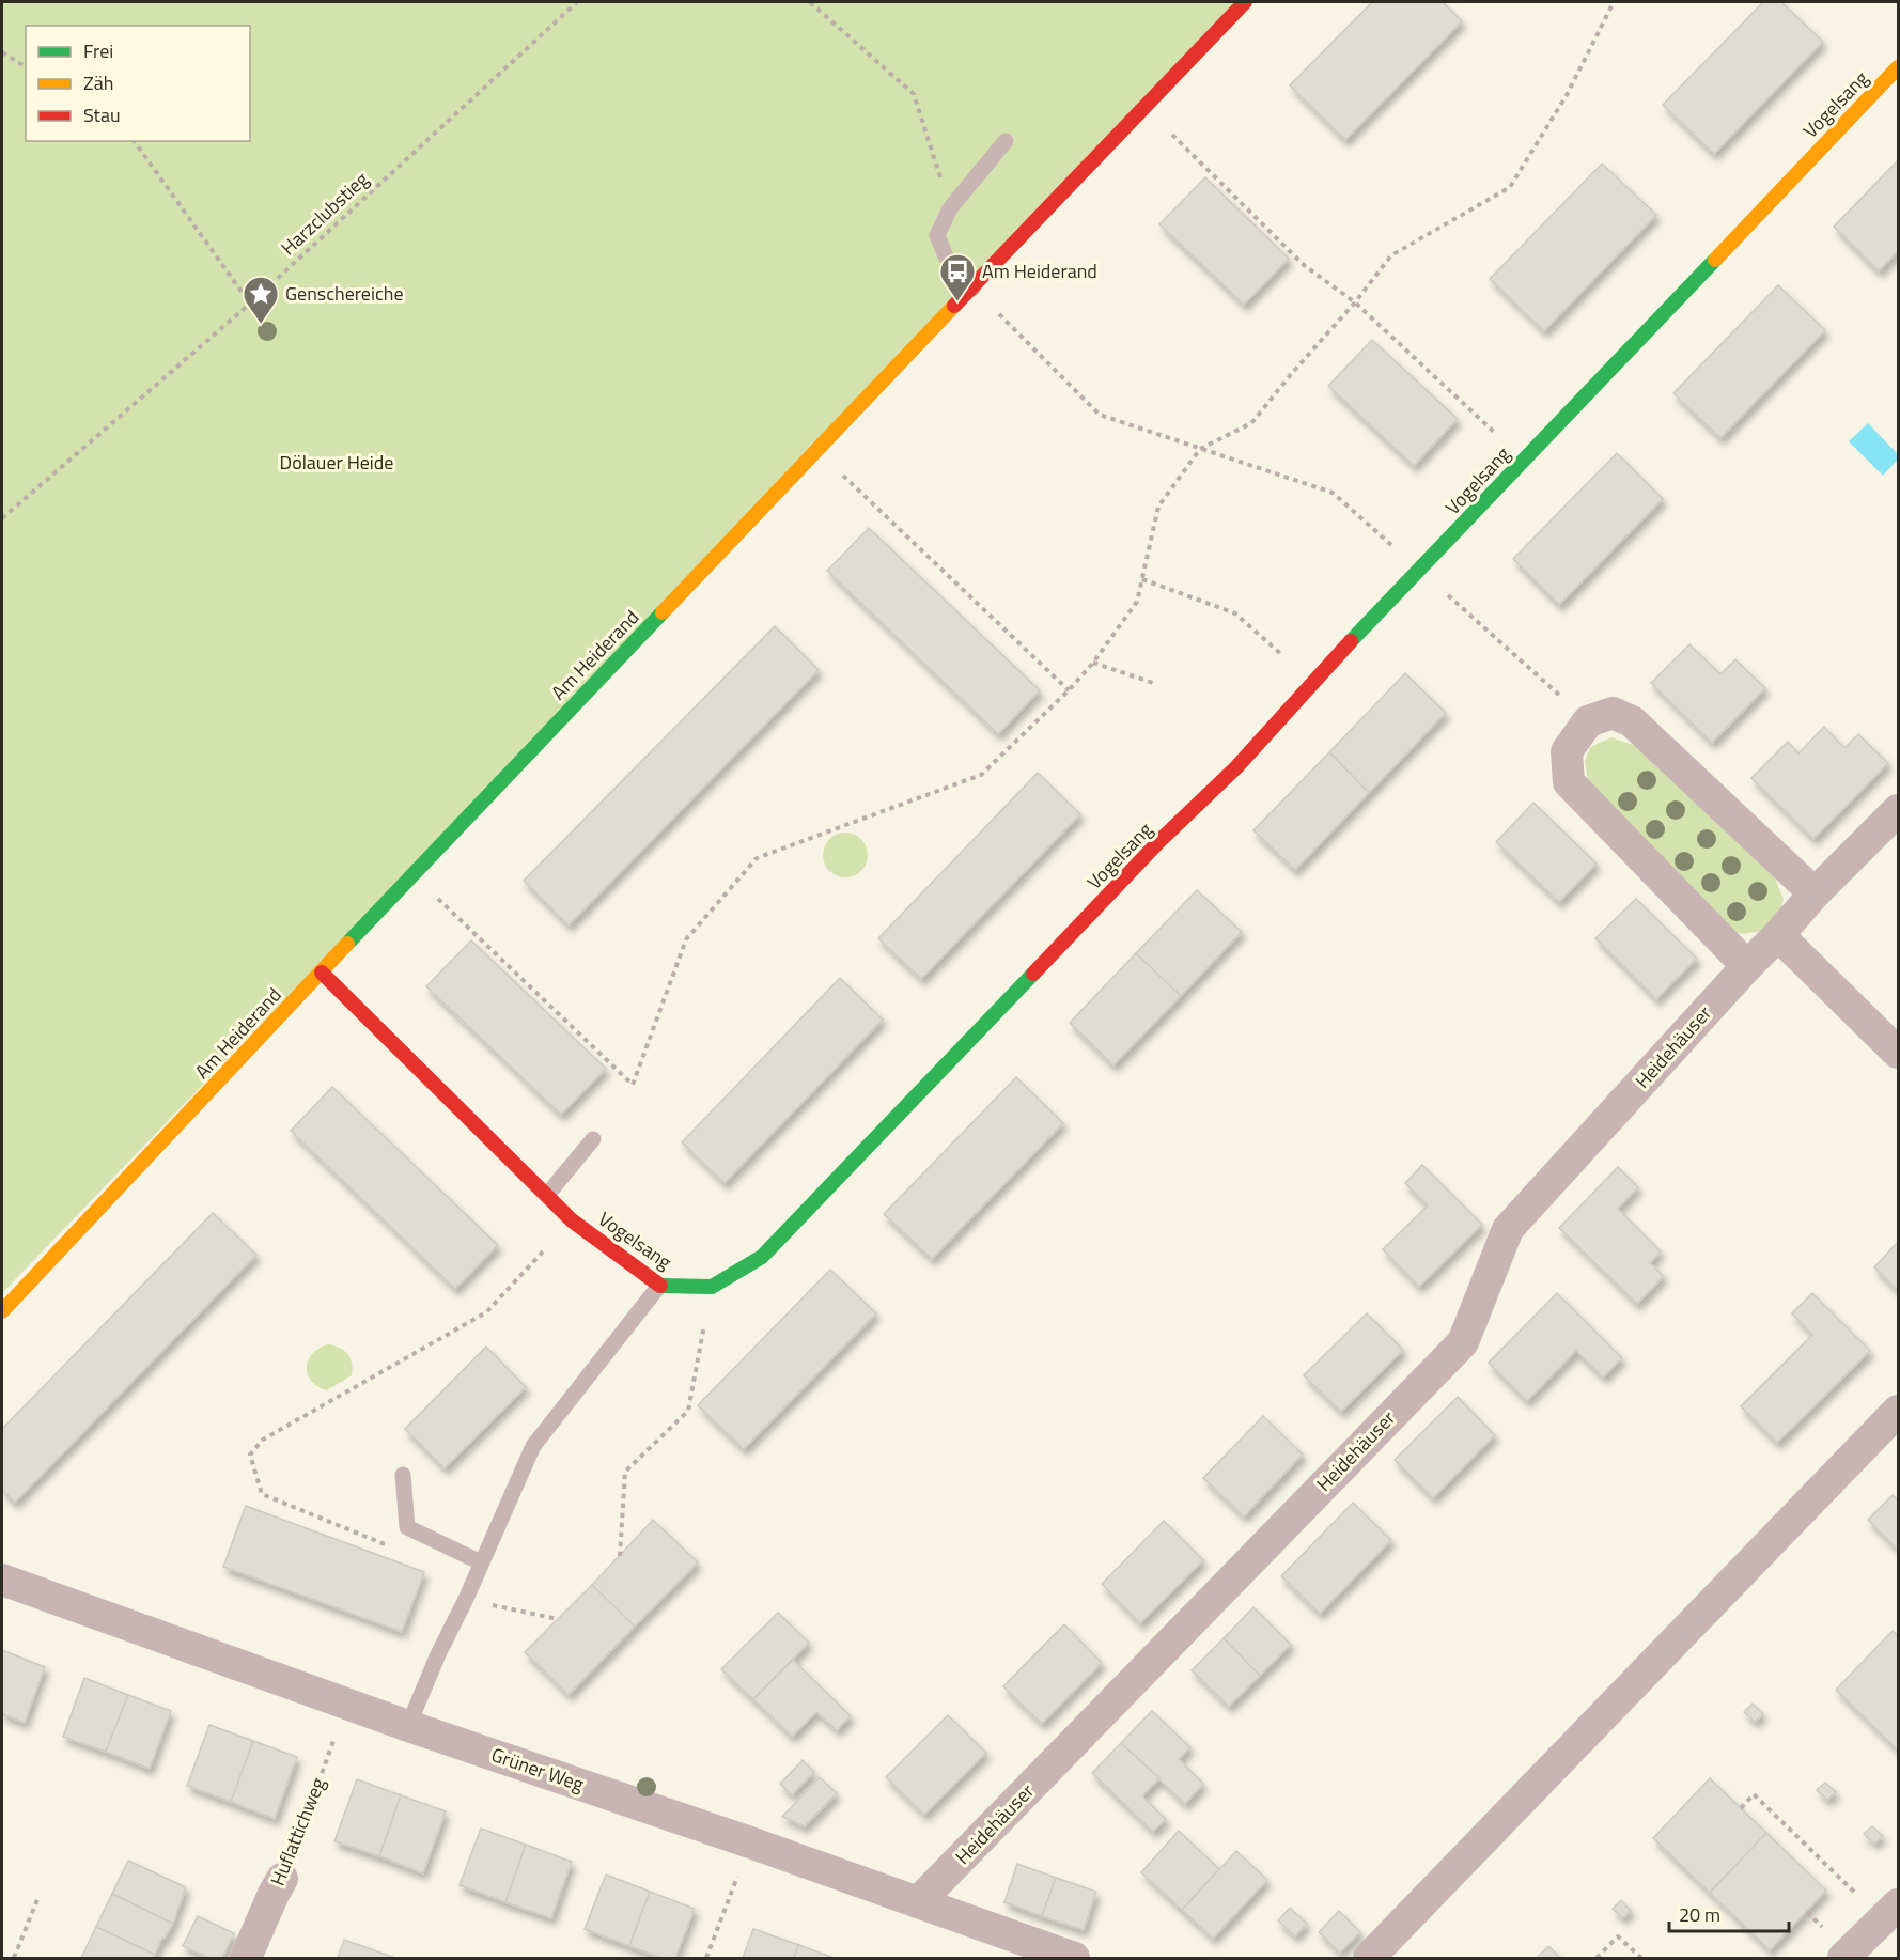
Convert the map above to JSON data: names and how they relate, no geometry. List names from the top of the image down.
{
  "streets": {
    "street": [
      "Vogelsang",
      "Am Heiderand",
      "Heidehäuser",
      "Grüner Weg",
      "Huflattichweg"
    ],
    "path": ["Harzclubstieg"]
  },
  "crossings": [
    ["Vogelsang", "Am Heiderand"],
    ["Heidehäuser", "Grüner Weg"],
    ["Grüner Weg", "Huflattichweg"]
  ],
  "parks": ["Dölauer Heide"],
  "places": {
    "bus stop": ["Am Heiderand"],
    "place": ["Genschereiche"]
  },
  "legend": ["Frei", "Zäh", "Stau"],
  "scale_bar": "20 m"
}
